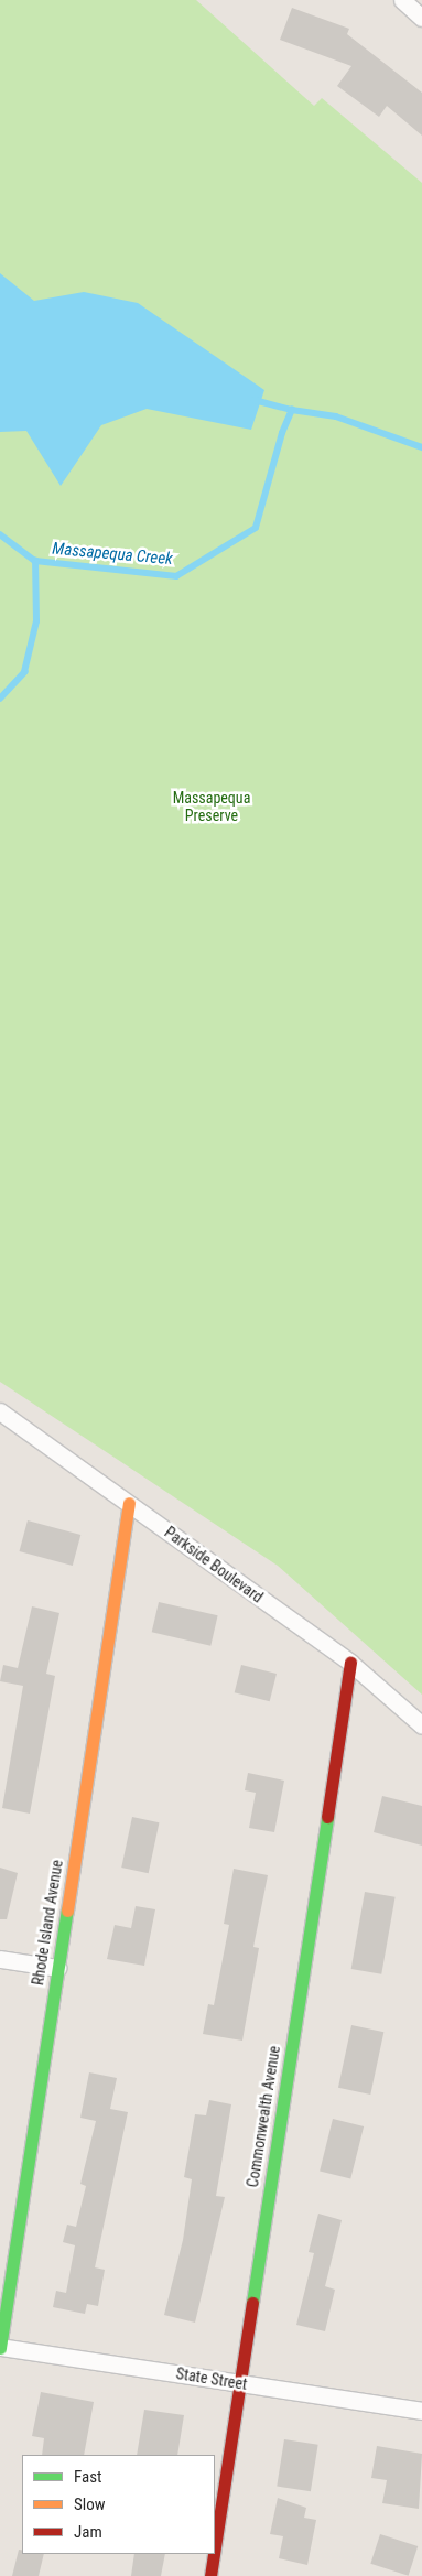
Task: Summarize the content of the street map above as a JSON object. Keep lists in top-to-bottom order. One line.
{"streets":{"street":["Parkside Boulevard","Rhode Island Avenue","Commonwealth Avenue","State Street"]},"crossings":[["Parkside Boulevard","Rhode Island Avenue"],["Parkside Boulevard","Commonwealth Avenue"],["Rhode Island Avenue","State Street"],["Commonwealth Avenue","State Street"]],"water":["Massapequa Creek"],"parks":["Massapequa Preserve"],"legend":["Fast","Slow","Jam"]}
